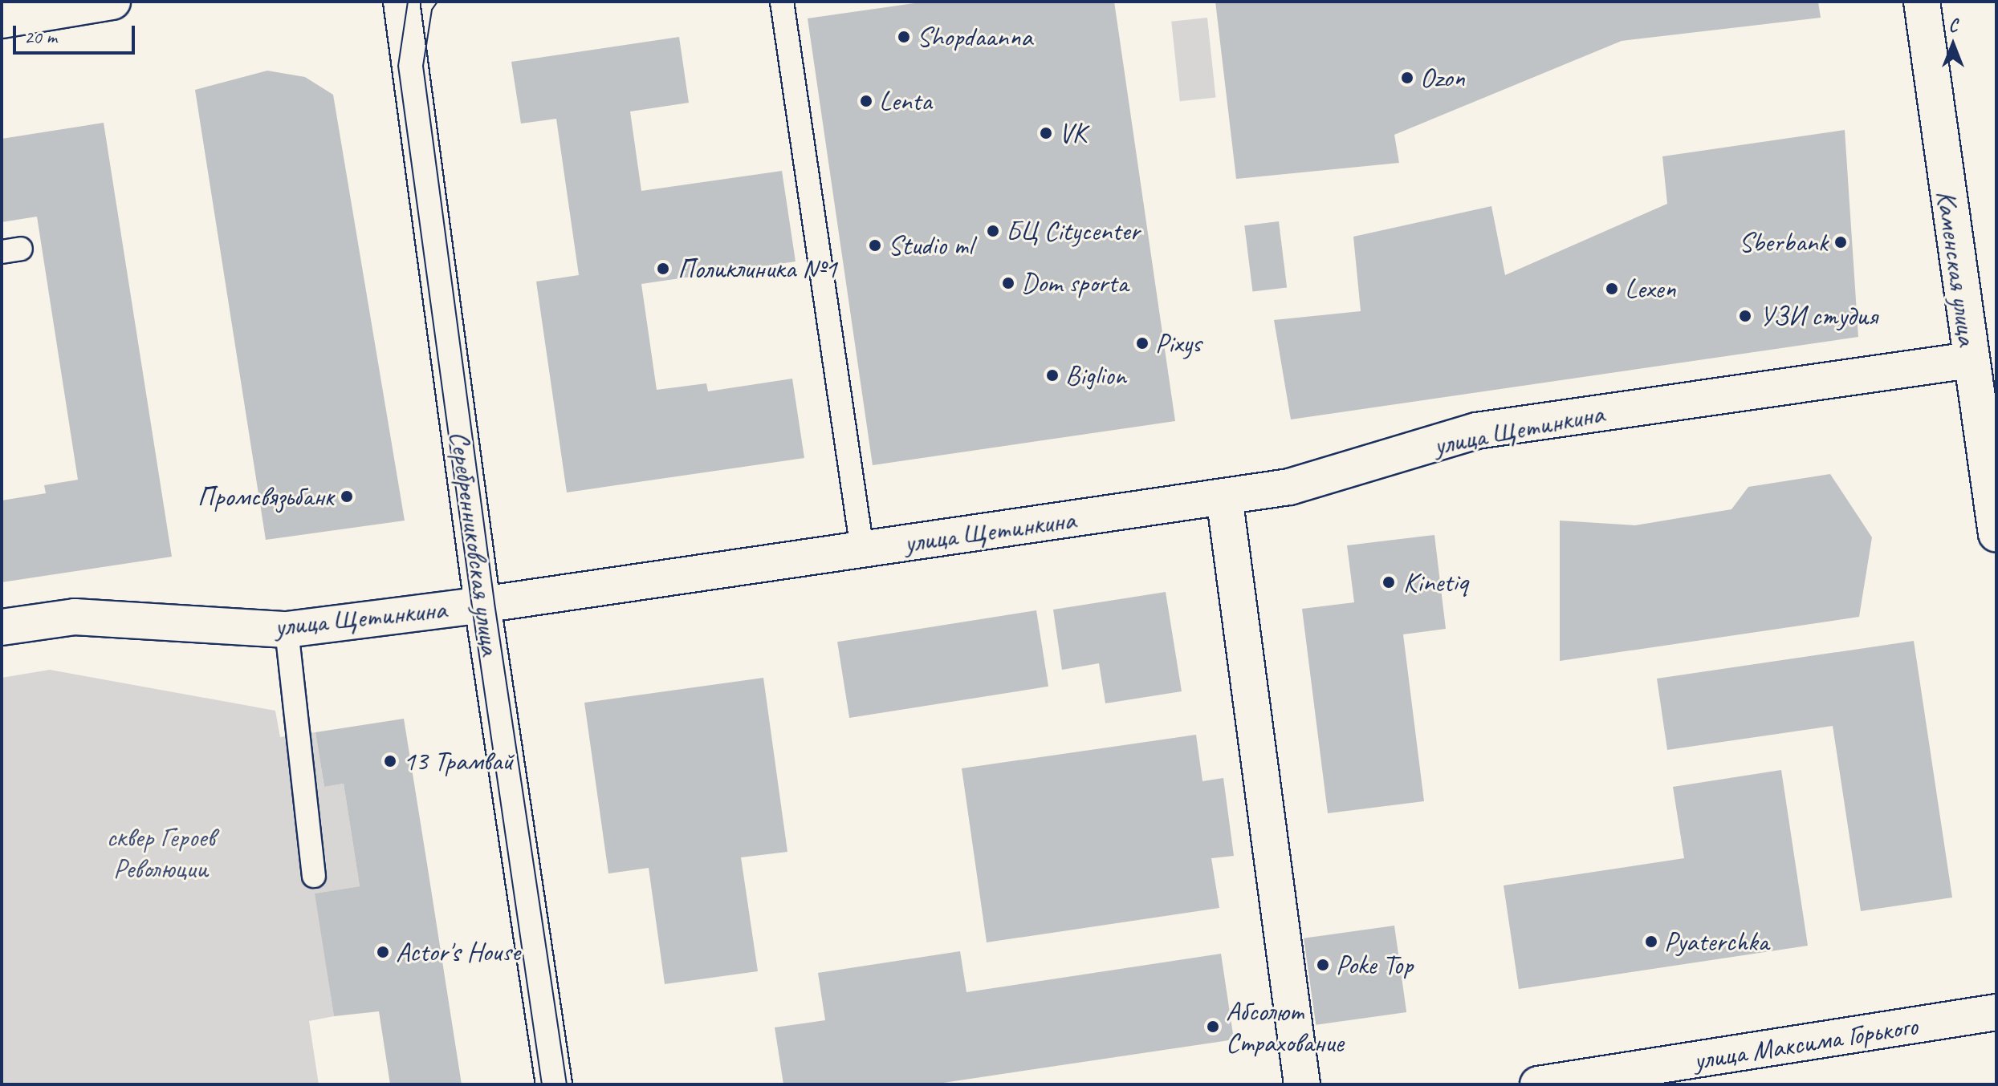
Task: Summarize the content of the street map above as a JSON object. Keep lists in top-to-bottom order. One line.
{"streets":{"street":["Каменская улица","улица Щетинкина","Серебренниковская улица","улица Максима Горького"]},"crossings":[["Каменская улица","улица Щетинкина"],["улица Щетинкина","Серебренниковская улица"]],"parks":["сквер Героев Революции"],"places":["Shopdaanna","Ozon","Lenta","VK","БЦ Citycenter","Sberbank","Studio ml","Поликлиника №1","Dom sporta","Lexen","УЗИ студия","Pixys","Biglion","Промсвязьбанк","Kinetiq","13 Трамвай","Pyaterchka","Actor's House","Poke Top","Абсолют Страхование"],"scale_bar":"20 m","north":"top"}
